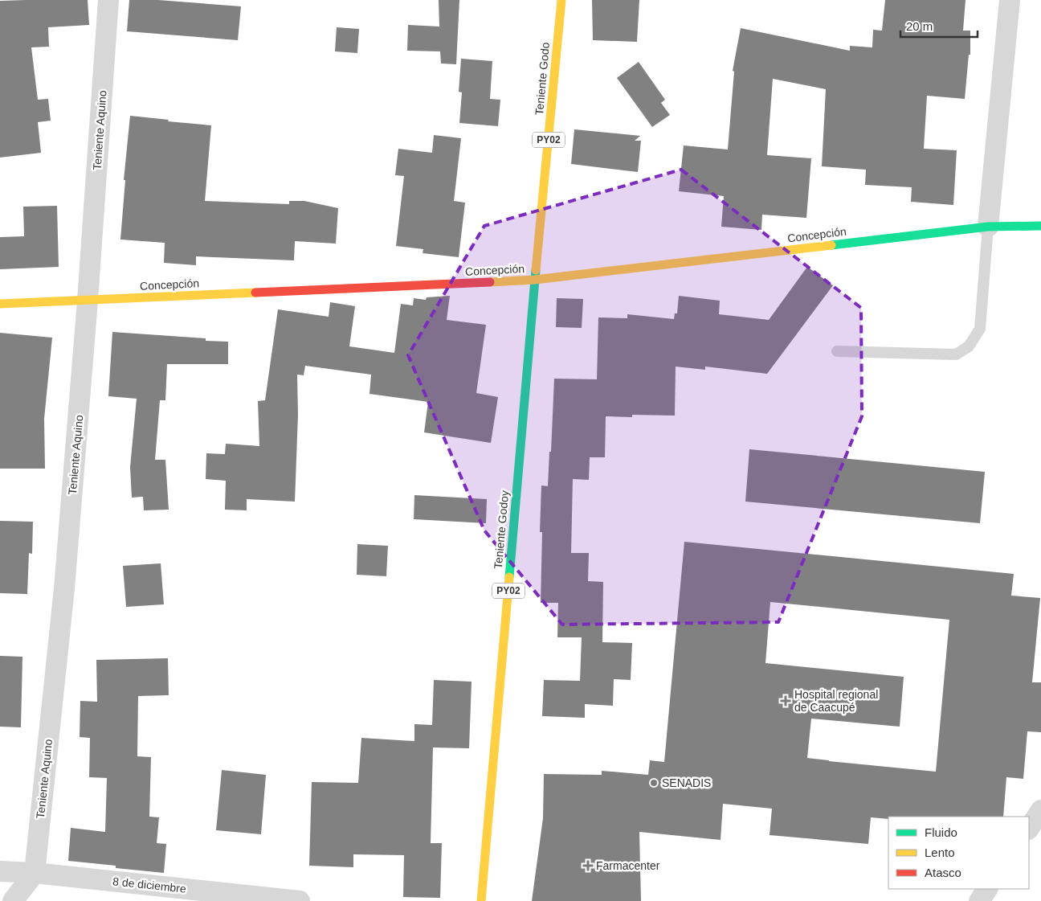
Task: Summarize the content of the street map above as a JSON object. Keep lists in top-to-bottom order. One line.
{"streets":{"street":["Teniente Godo","Teniente Aquino","PY02","Concepción","Teniente Godoy","8 de diciembre"]},"crossings":[["Teniente Godo","Concepción"],["Teniente Godo","Teniente Godoy"],["Teniente Aquino","Concepción"],["Teniente Aquino","8 de diciembre"],["Concepción","Teniente Godoy"]],"places":{"health":["Hospital regional de Caacupé","Farmacenter"],"other":["SENADIS"]},"legend":["Fluido","Lento","Atasco"],"scale_bar":"20 m"}
